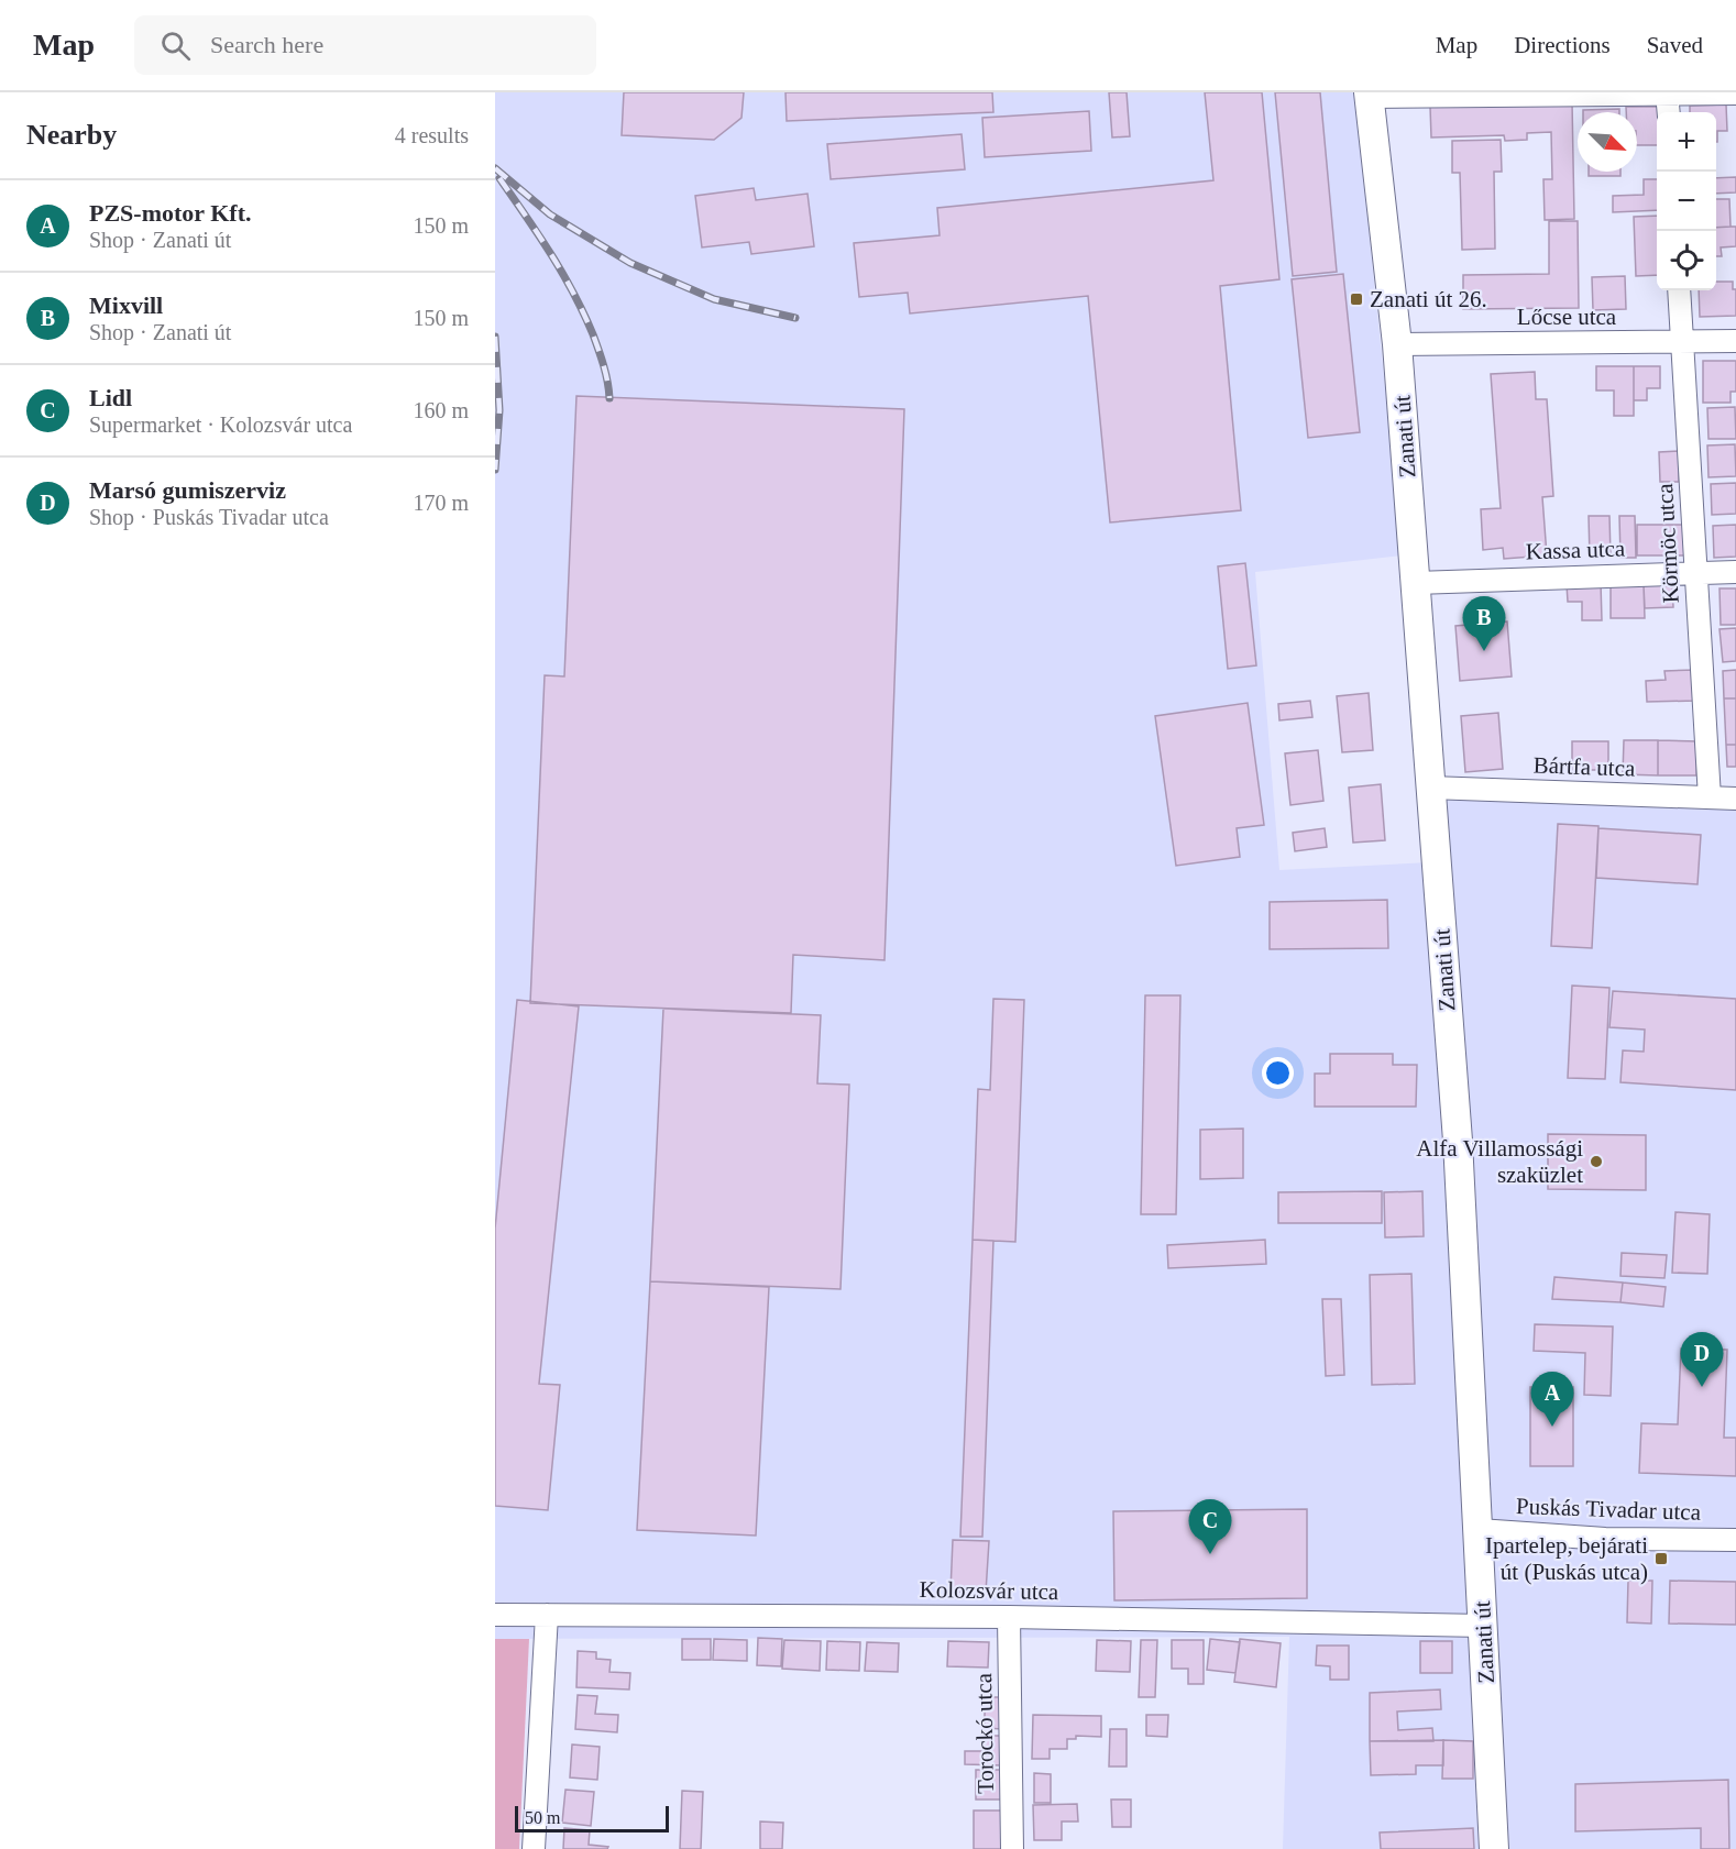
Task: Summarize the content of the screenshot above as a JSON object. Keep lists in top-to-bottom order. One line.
{"streets":{"street":["Lőcse utca","Zanati út","Körmöc utca","Kassa utca","Bártfa utca","Puskás Tivadar utca","Kolozsvár utca","Torockó utca"]},"crossings":[["Lőcse utca","Zanati út"],["Lőcse utca","Körmöc utca"],["Zanati út","Kassa utca"],["Zanati út","Bártfa utca"],["Zanati út","Puskás Tivadar utca"],["Zanati út","Kolozsvár utca"],["Körmöc utca","Kassa utca"],["Körmöc utca","Bártfa utca"],["Kolozsvár utca","Torockó utca"]],"places":{"transit":["Zanati út 26.","Ipartelep, bejárati út (Puskás utca)"],"other":["Alfa Villamossági szaküzlet"]},"scale_bar":"50 m","north":"bottom right","page":{"header":"Map","search":"Search here","nav":["Map","Directions","Saved"],"heading":["Nearby","4 results"],"map_buttons":["+","−"],"list":[{"mark":"A","name":"PZS-motor Kft.","note":"Shop · Zanati út","value":"150 m"},{"mark":"B","name":"Mixvill","note":"Shop · Zanati út","value":"150 m"},{"mark":"C","name":"Lidl","note":"Supermarket · Kolozsvár utca","value":"160 m"},{"mark":"D","name":"Marsó gumiszerviz","note":"Shop · Puskás Tivadar utca","value":"170 m"}],"pins":["B","D","A","C"],"scale":"50 m"}}
